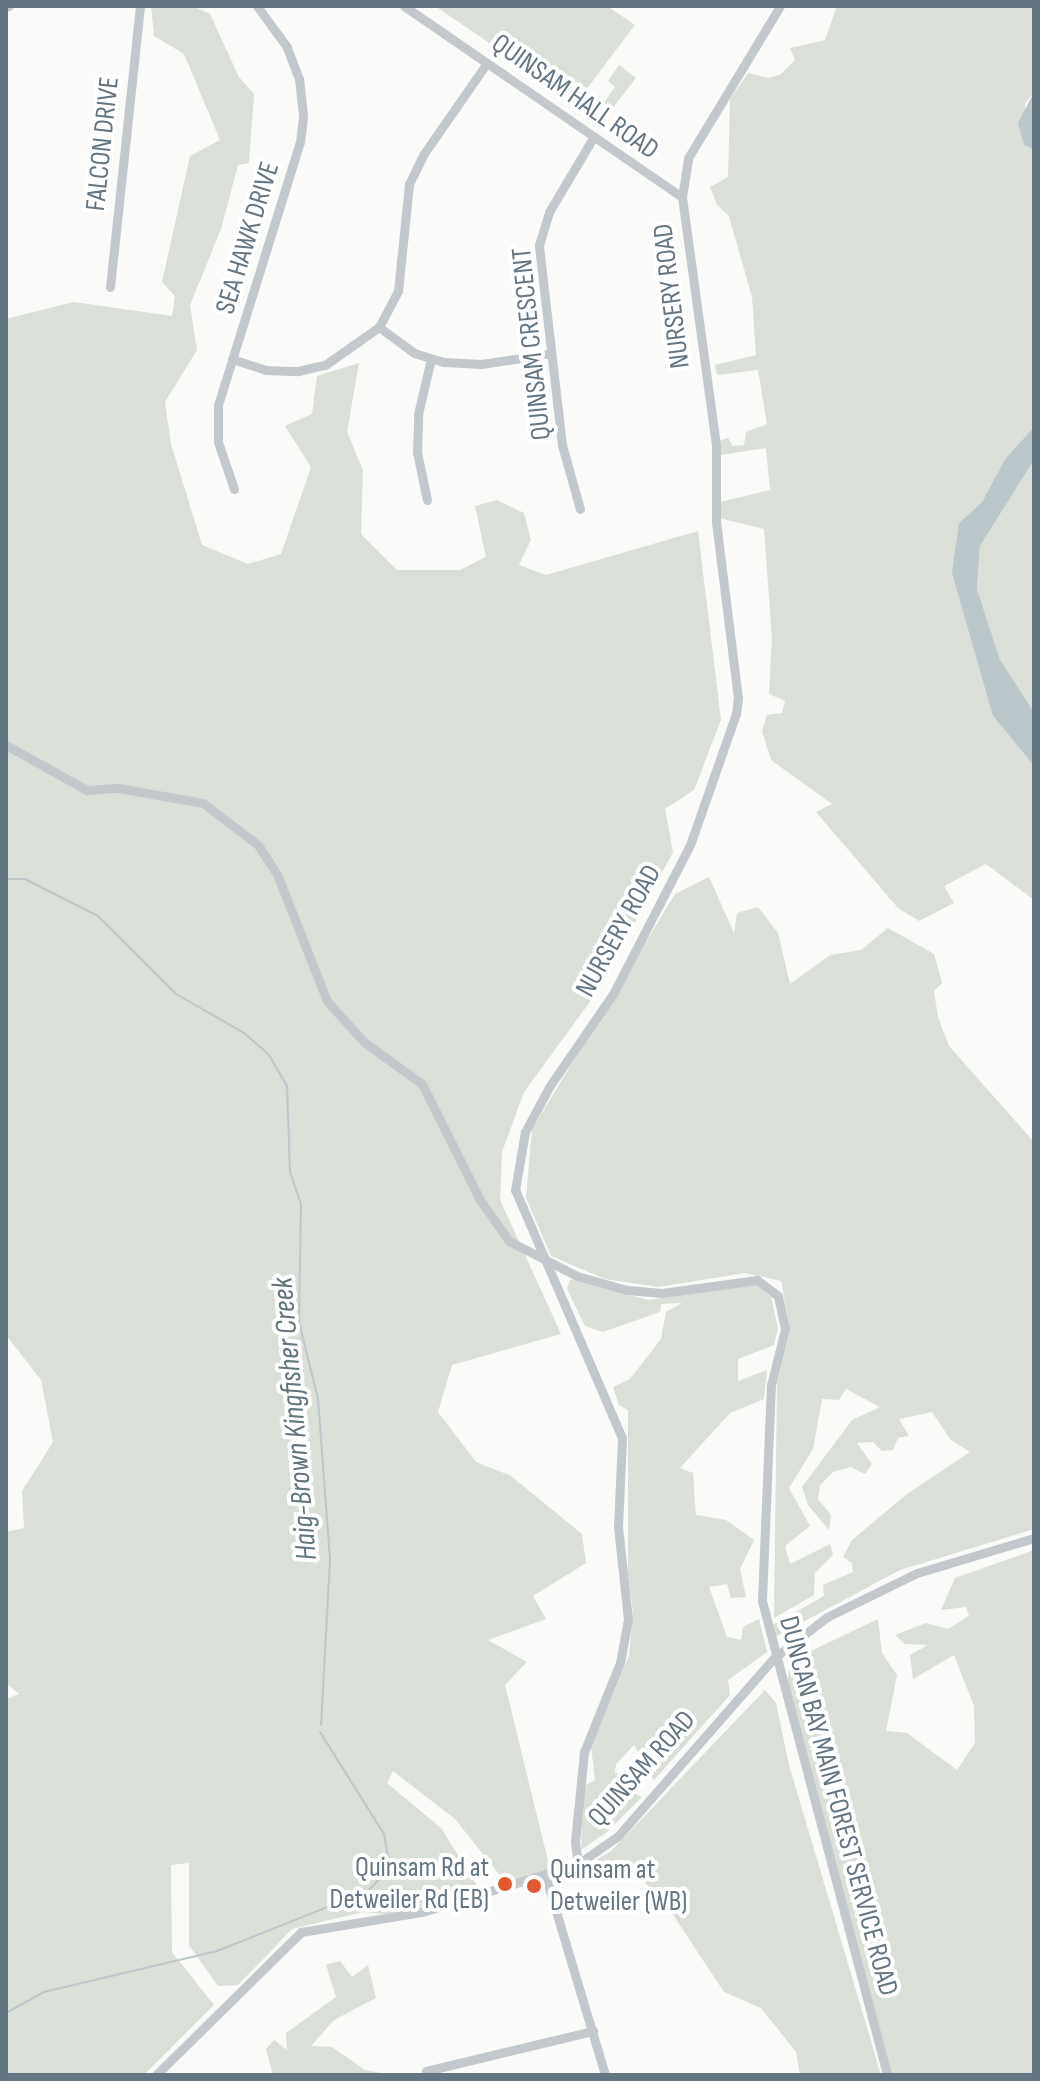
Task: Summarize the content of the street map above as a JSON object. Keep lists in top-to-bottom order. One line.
{"streets":{"street":["QUINSAM HALL ROAD","FALCON DRIVE","SEA HAWK DRIVE","NURSERY ROAD","QUINSAM CRESCENT","QUINSAM ROAD","DUNCAN BAY MAIN FOREST SERVICE ROAD"]},"crossings":[["QUINSAM HALL ROAD","NURSERY ROAD"],["QUINSAM HALL ROAD","QUINSAM CRESCENT"],["NURSERY ROAD","QUINSAM ROAD"],["NURSERY ROAD","DUNCAN BAY MAIN FOREST SERVICE ROAD"],["QUINSAM ROAD","DUNCAN BAY MAIN FOREST SERVICE ROAD"]],"water":["Haig-Brown Kingfisher Creek"],"places":["Quinsam Rd at Detweiler Rd (EB)","Quinsam at Detweiler (WB)"]}
